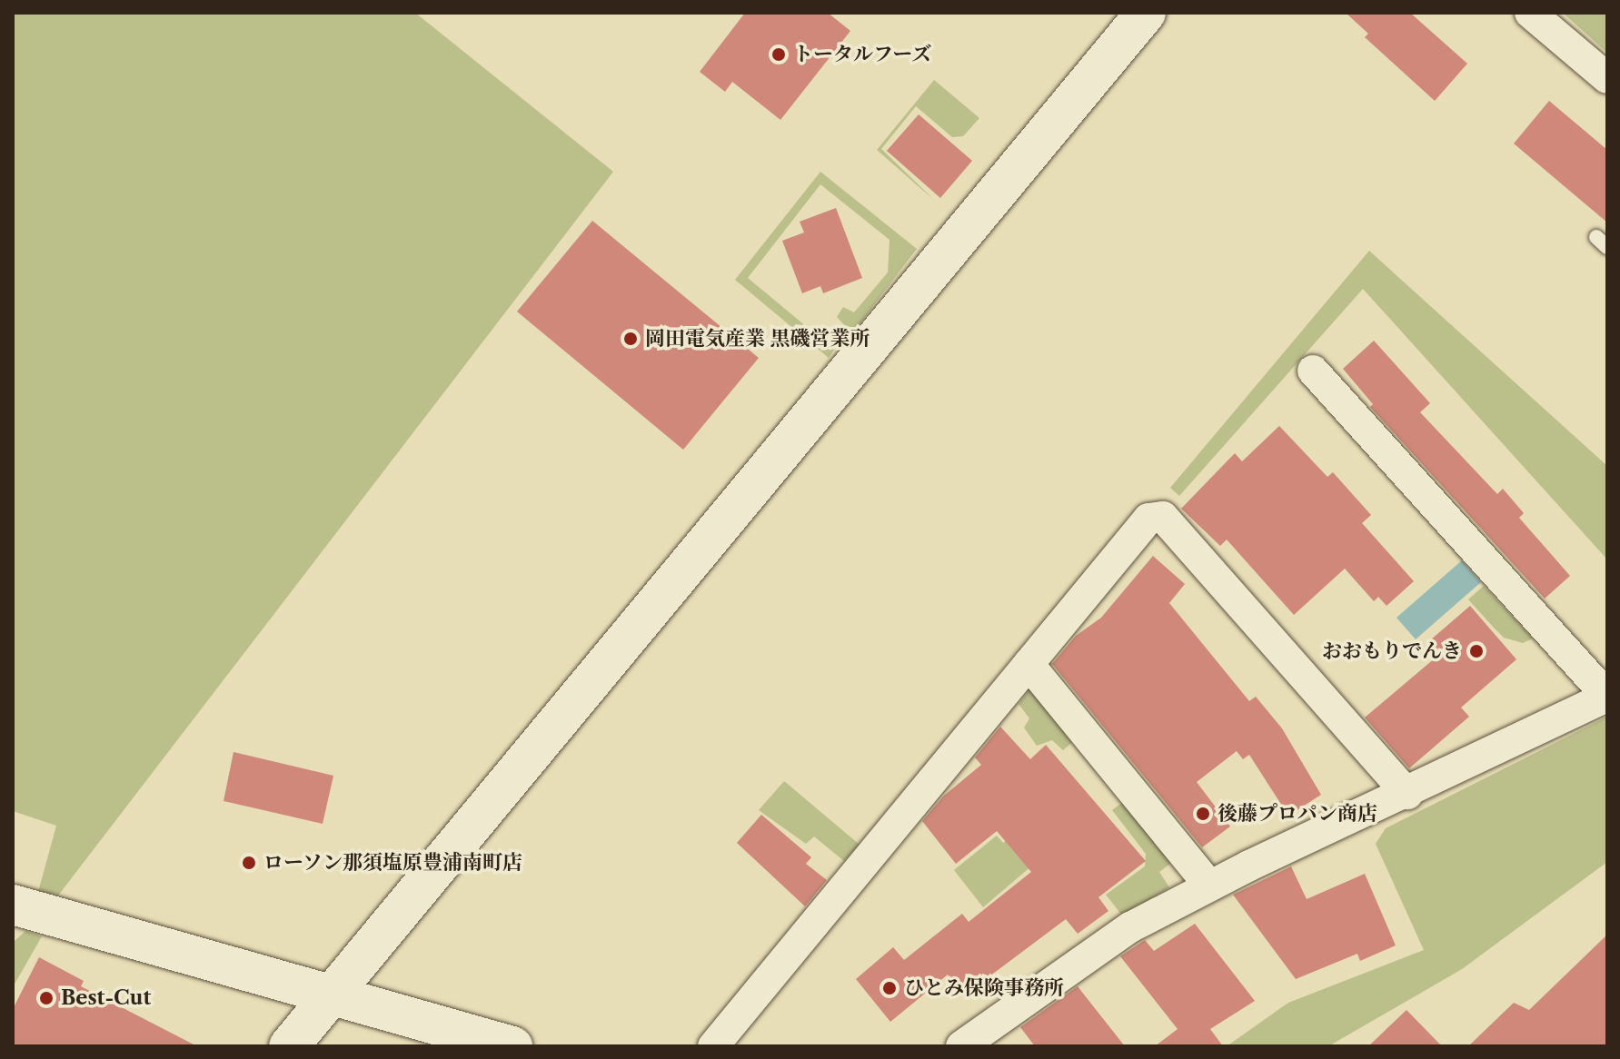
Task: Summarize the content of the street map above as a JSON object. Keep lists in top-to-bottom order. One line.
{"places":["トータルフーズ","岡田電気産業 黒磯営業所","おおもりでんき","後藤プロパン商店","ローソン那須塩原豊浦南町店","ひとみ保険事務所","Best-Cut"]}
